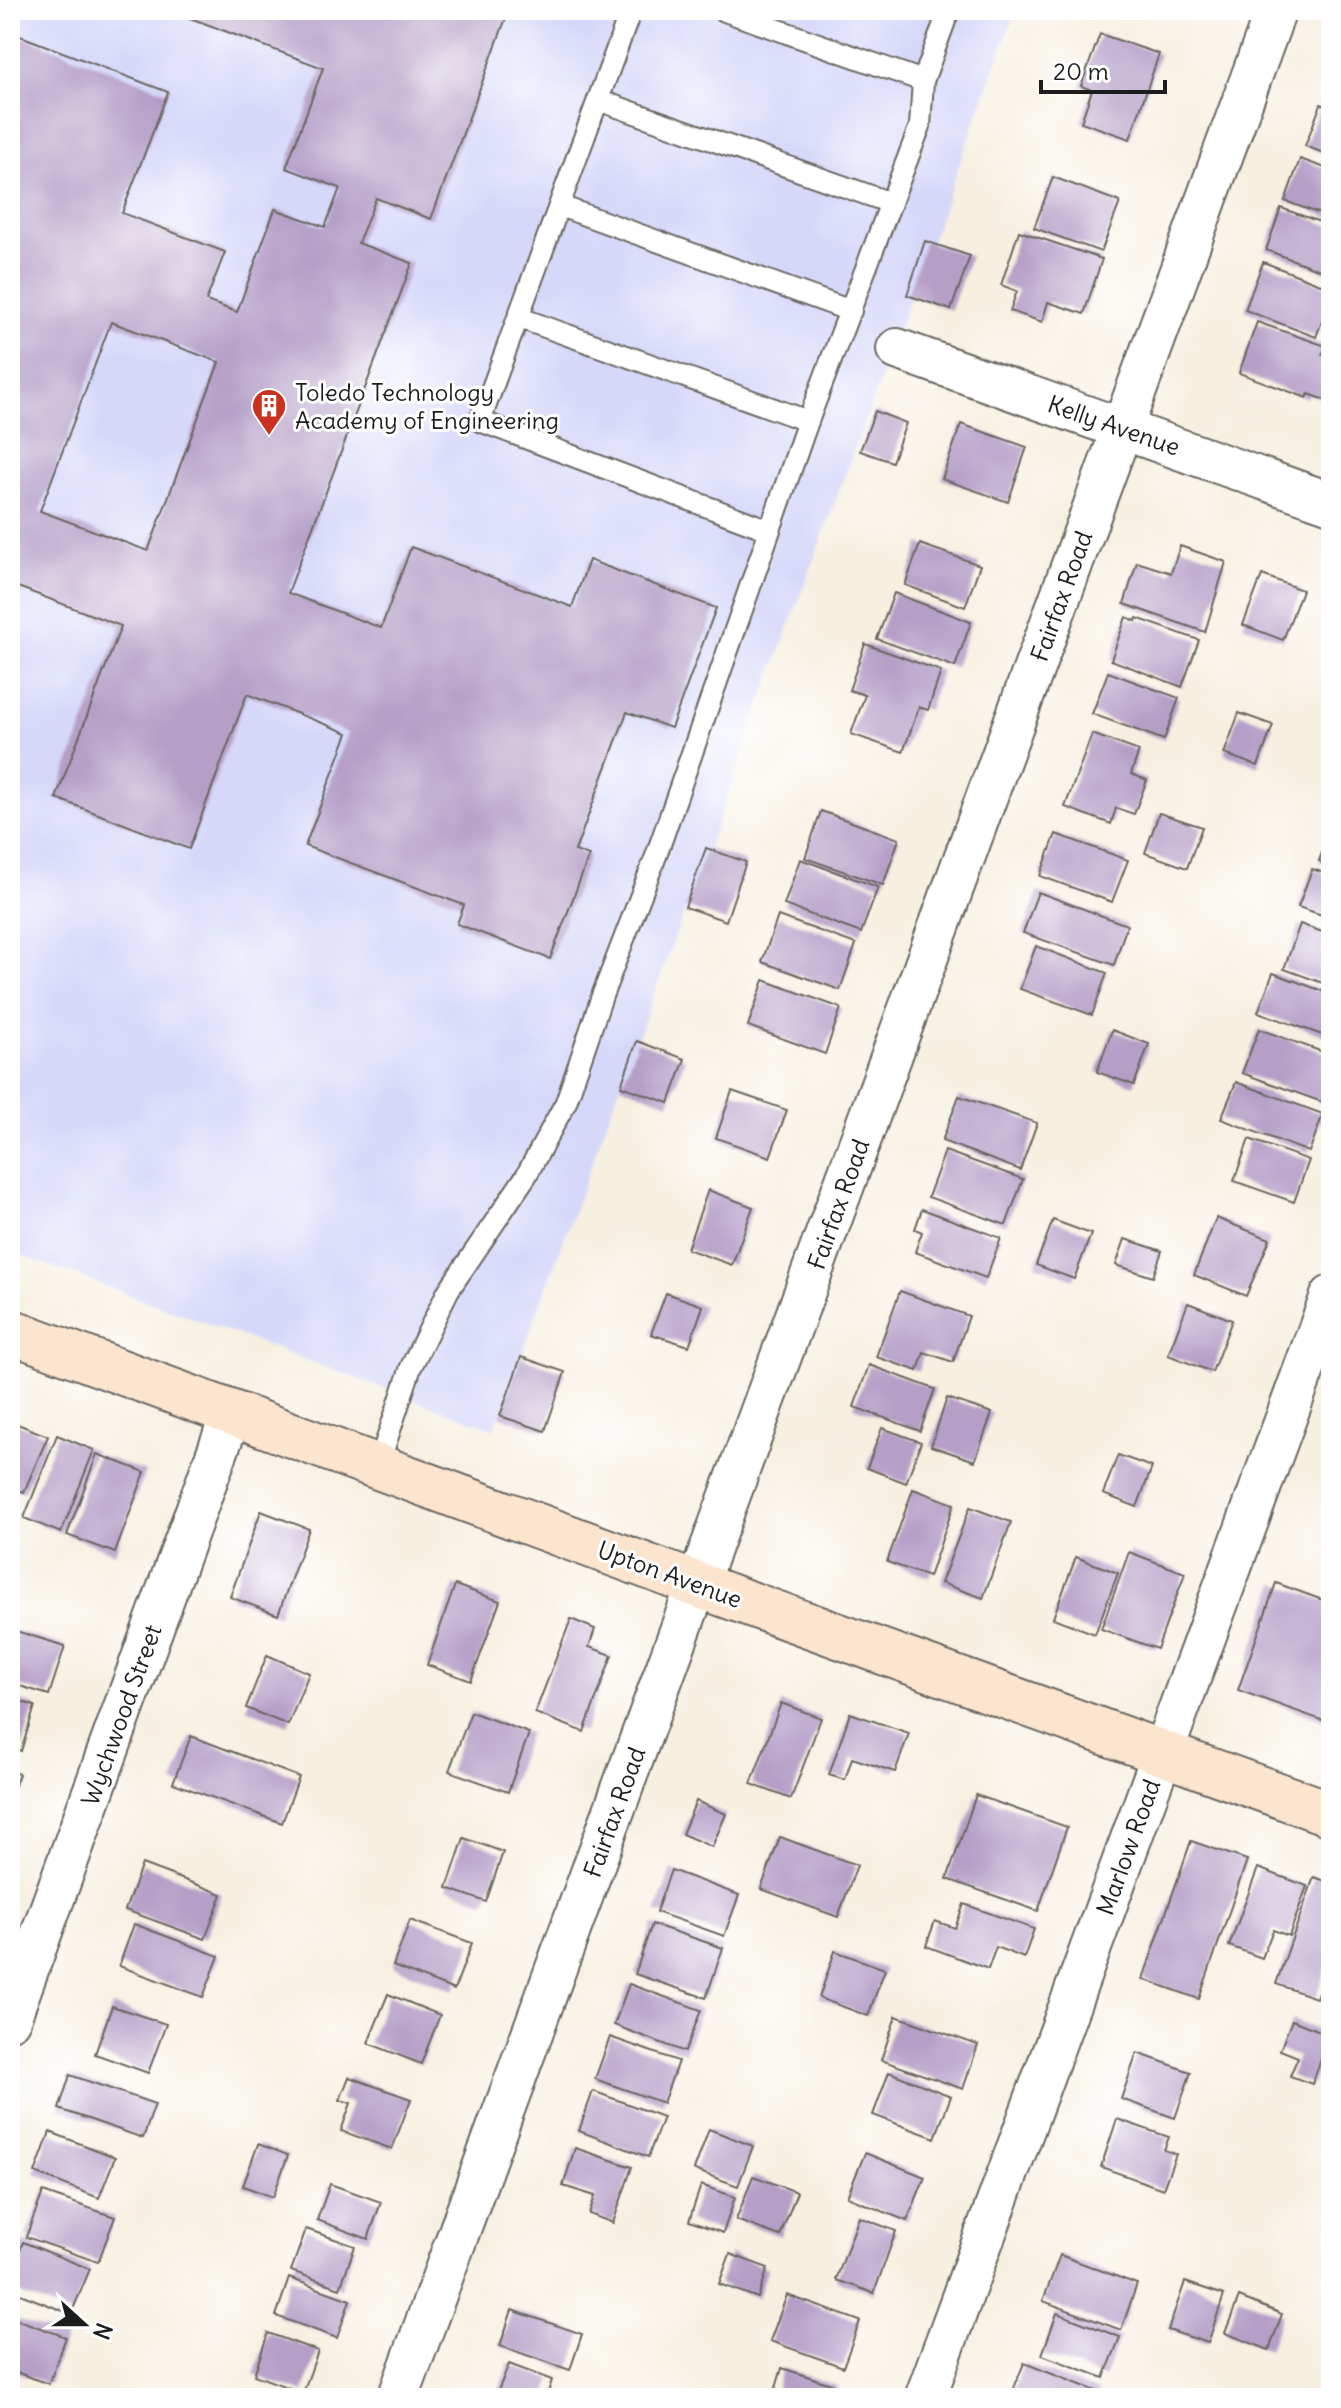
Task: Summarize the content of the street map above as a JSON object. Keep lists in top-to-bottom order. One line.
{"streets":{"street":["Kelly Avenue","Fairfax Road","Upton Avenue","Wychwood Street","Marlow Road"]},"crossings":[["Kelly Avenue","Fairfax Road"],["Fairfax Road","Upton Avenue"],["Upton Avenue","Wychwood Street"],["Upton Avenue","Marlow Road"]],"places":{"building":["Toledo Technology Academy of Engineering"]},"scale_bar":"20 m","north":"right"}
